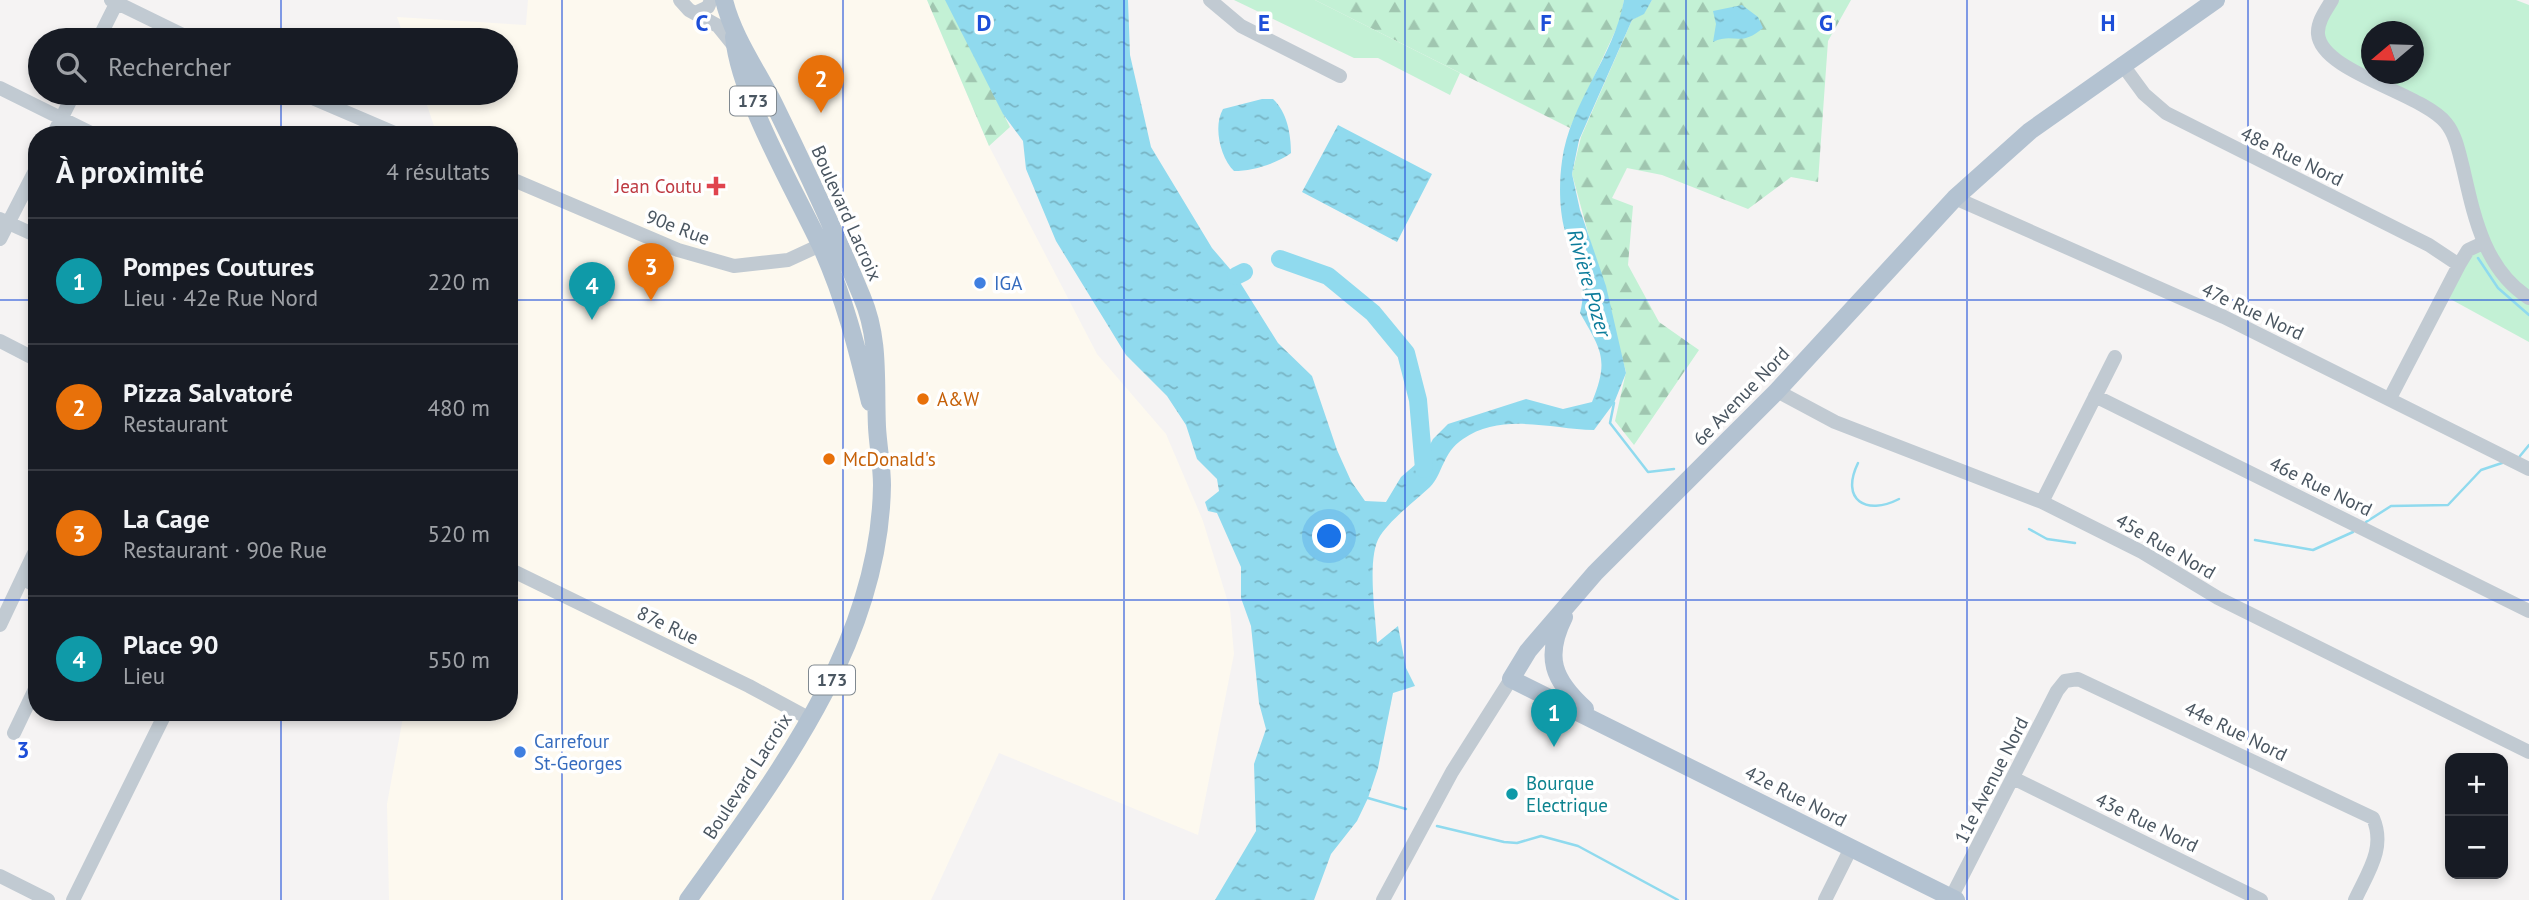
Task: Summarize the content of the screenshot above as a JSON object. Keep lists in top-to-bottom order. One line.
{"streets":{"main road":["173","Boulevard Lacroix","6e Avenue Nord","42e Rue Nord"],"street":["48e Rue Nord","90e Rue","47e Rue Nord","46e Rue Nord","45e Rue Nord","87e Rue","44e Rue Nord","11e Avenue Nord","43e Rue Nord"]},"crossings":[["48e Rue Nord","6e Avenue Nord"],["Boulevard Lacroix","90e Rue"],["Boulevard Lacroix","87e Rue"],["47e Rue Nord","6e Avenue Nord"],["6e Avenue Nord","45e Rue Nord"],["6e Avenue Nord","42e Rue Nord"],["44e Rue Nord","11e Avenue Nord"],["11e Avenue Nord","42e Rue Nord"],["11e Avenue Nord","43e Rue Nord"]],"water":["Rivière Pozer"],"places":{"health":["Jean Coutu"],"other":["IGA","A&W","McDonald's","Carrefour St-Georges","Bourque Electrique"]},"north":"left","page":{"search":"Rechercher","pins":["2","3","4","1"],"heading":["À proximité","4 résultats"],"list":[{"mark":"1","name":"Pompes Coutures","note":"Lieu · 42e Rue Nord","value":"220 m"},{"mark":"2","name":"Pizza Salvatoré","note":"Restaurant","value":"480 m"},{"mark":"3","name":"La Cage","note":"Restaurant · 90e Rue","value":"520 m"},{"mark":"4","name":"Place 90","note":"Lieu","value":"550 m"}],"map_buttons":["+","−"]},"grid":{"columns":["C","D","E","F","G","H"],"rows":["3"]}}
